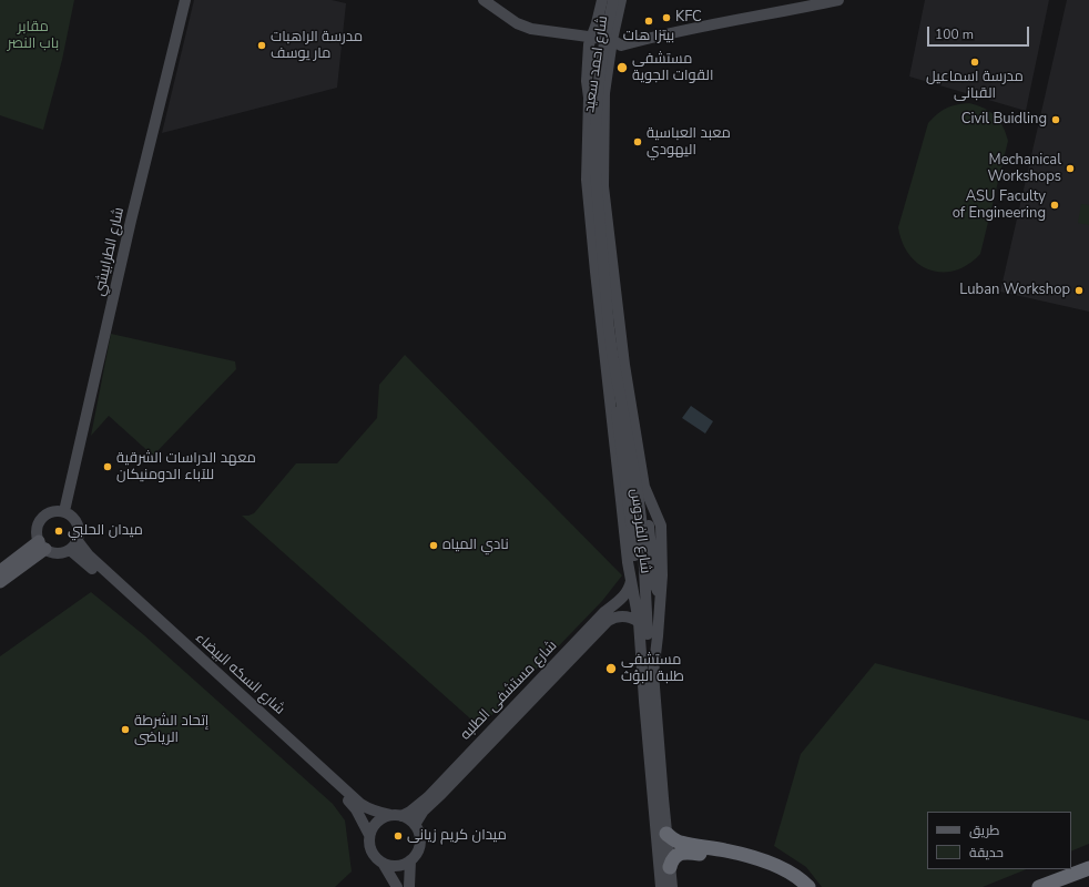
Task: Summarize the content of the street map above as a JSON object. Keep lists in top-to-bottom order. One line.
{"streets":{"main road":["شارع احمد سعيد","شارع الطرابيشي","شارع الفردوس","شارع السكه البيضاء","شارع مستشفى الطلبه"]},"crossings":[["شارع احمد سعيد","شارع الفردوس"],["شارع الطرابيشي","شارع السكه البيضاء"],["شارع الفردوس","شارع مستشفى الطلبه"],["شارع السكه البيضاء","شارع مستشفى الطلبه"]],"parks":["مقابر باب النصر"],"places":["KFC","بيتزا هات","مدرسة الراهبات مار يوسف","مدرسة اسماعيل القبانى","مستشفى القوات الجوية","Civil Buidling","معبد العباسية اليهودي","Mechanical Workshops","ASU Faculty of Engineering","Luban Workshop","معهد الدراسات الشرقية للآباء الدومنيكان","ميدان الحلبي","نادي المياه","مستشفى طلبة البؤث","إتحاد الشرطة الرياضى","ميدان كريم زيانى"],"legend":["طريق","حديقة"],"scale_bar":"100 m"}
